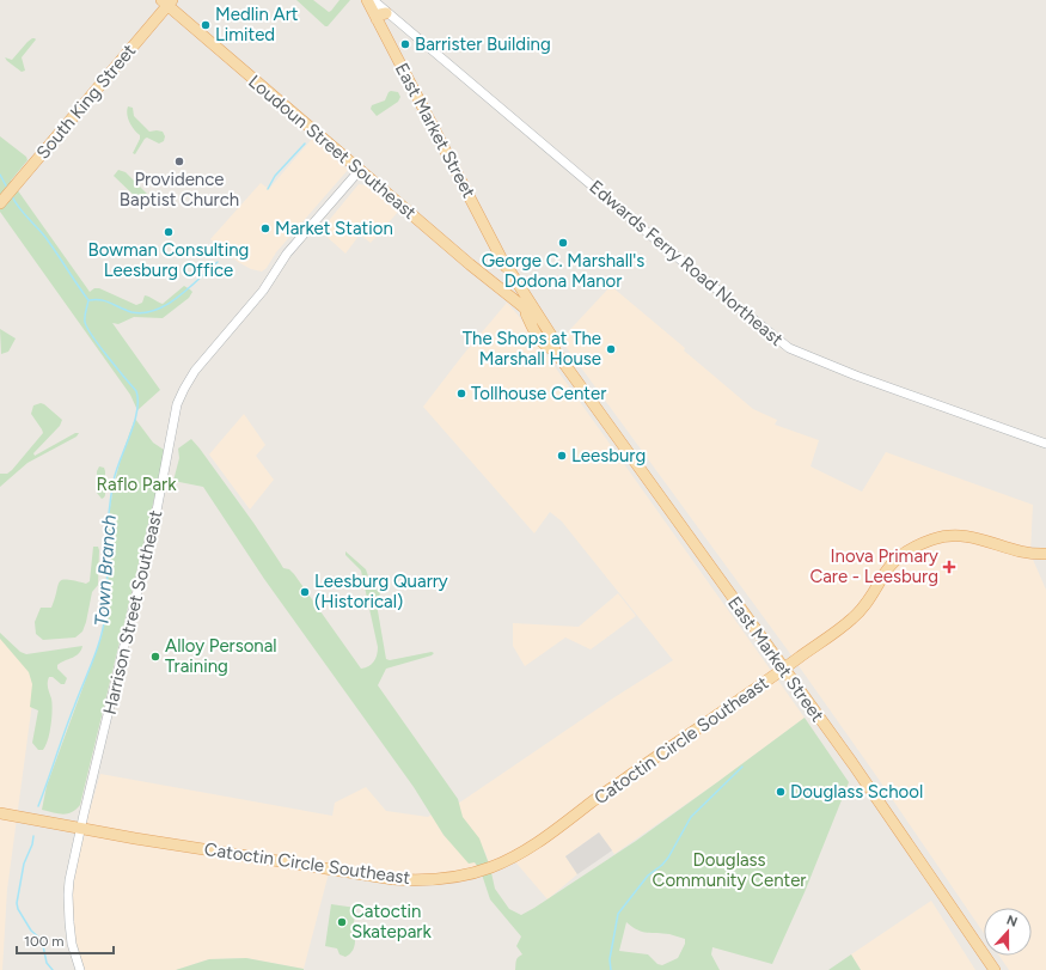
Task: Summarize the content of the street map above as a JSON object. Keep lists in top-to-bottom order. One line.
{"streets":{"main road":["South King Street","East Market Street","Loudoun Street Southeast","Catoctin Circle Southeast"],"street":["Edwards Ferry Road Northeast","Harrison Street Southeast"]},"crossings":[["South King Street","Loudoun Street Southeast"],["East Market Street","Loudoun Street Southeast"],["East Market Street","Catoctin Circle Southeast"],["Loudoun Street Southeast","Harrison Street Southeast"],["Harrison Street Southeast","Catoctin Circle Southeast"]],"water":["Town Branch"],"parks":["Raflo Park","Douglass Community Center"],"places":{"other":["Medlin Art Limited","Barrister Building","Providence Baptist Church","Market Station","Bowman Consulting Leesburg Office","George C. Marshall's Dodona Manor","The Shops at The Marshall House","Tollhouse Center","Leesburg","Leesburg Quarry (Historical)","Alloy Personal Training","Douglass School","Catoctin Skatepark"],"health":["Inova Primary Care - Leesburg"]},"scale_bar":"100 m","north":"top"}
